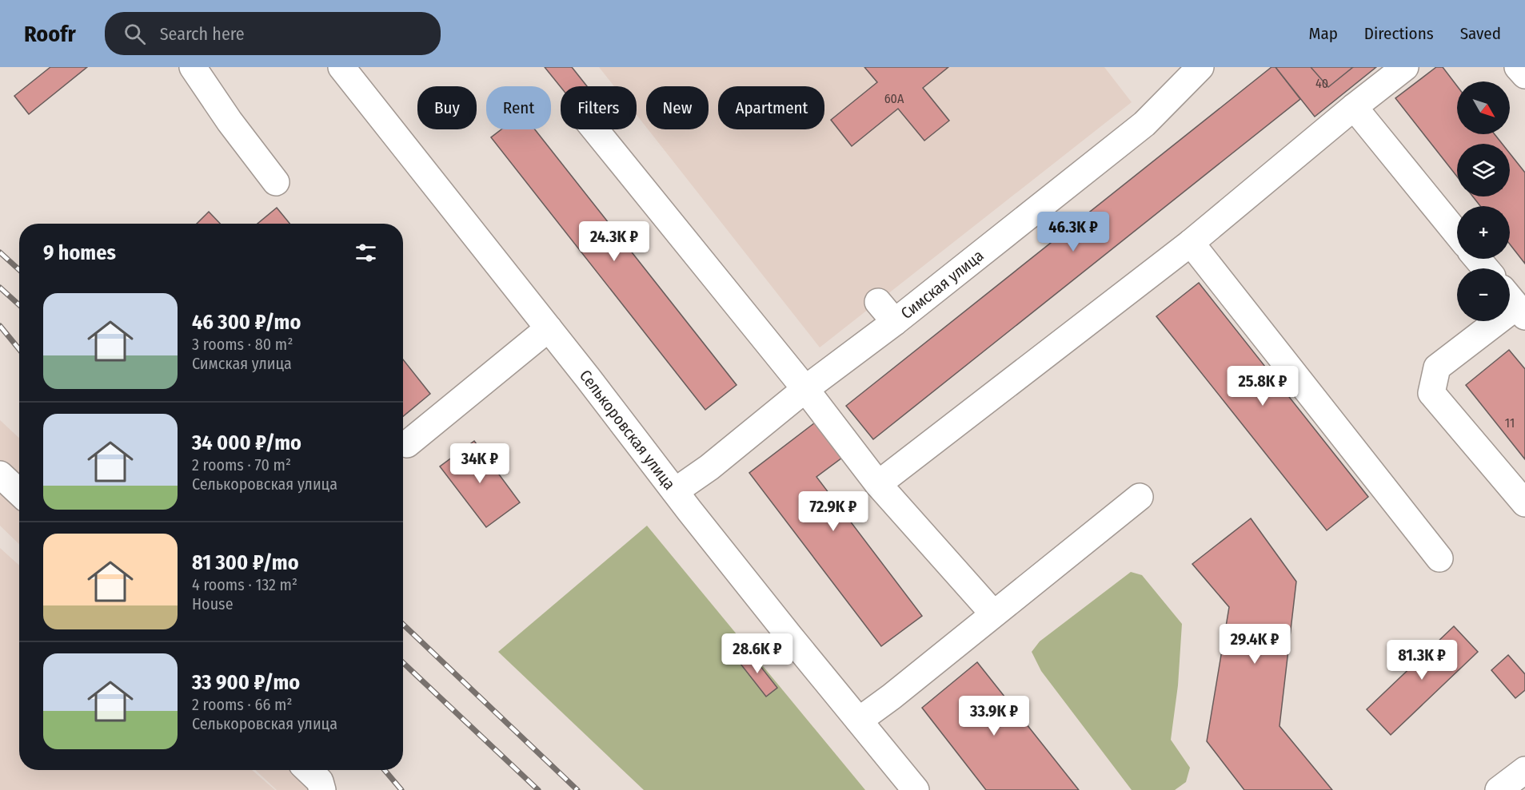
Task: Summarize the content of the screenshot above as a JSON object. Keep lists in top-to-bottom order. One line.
{"streets":{"main road":["Симская улица","Селькоровская улица"]},"crossings":[["Симская улица","Селькоровская улица"]],"house_numbers":["40","60А","11"],"north":"bottom right","page":{"header":"Roofr","search":"Search here","nav":["Map","Directions","Saved"],"map_buttons":["+","−"],"chip":["Buy","Rent","Filters","New","Apartment"],"price":["46.3K ₽","24.3K ₽","25.8K ₽","34K ₽","72.9K ₽","29.4K ₽","28.6K ₽","81.3K ₽","33.9K ₽"],"heading":"9 homes","list":[{"name":"46 300 ₽/mo","note":"3 rooms · 80 m² · Симская улица"},{"name":"34 000 ₽/mo","note":"2 rooms · 70 m² · Селькоровская улица"},{"name":"81 300 ₽/mo","note":"4 rooms · 132 m² · House"},{"name":"33 900 ₽/mo","note":"2 rooms · 66 m² · Селькоровская улица"}]}}
